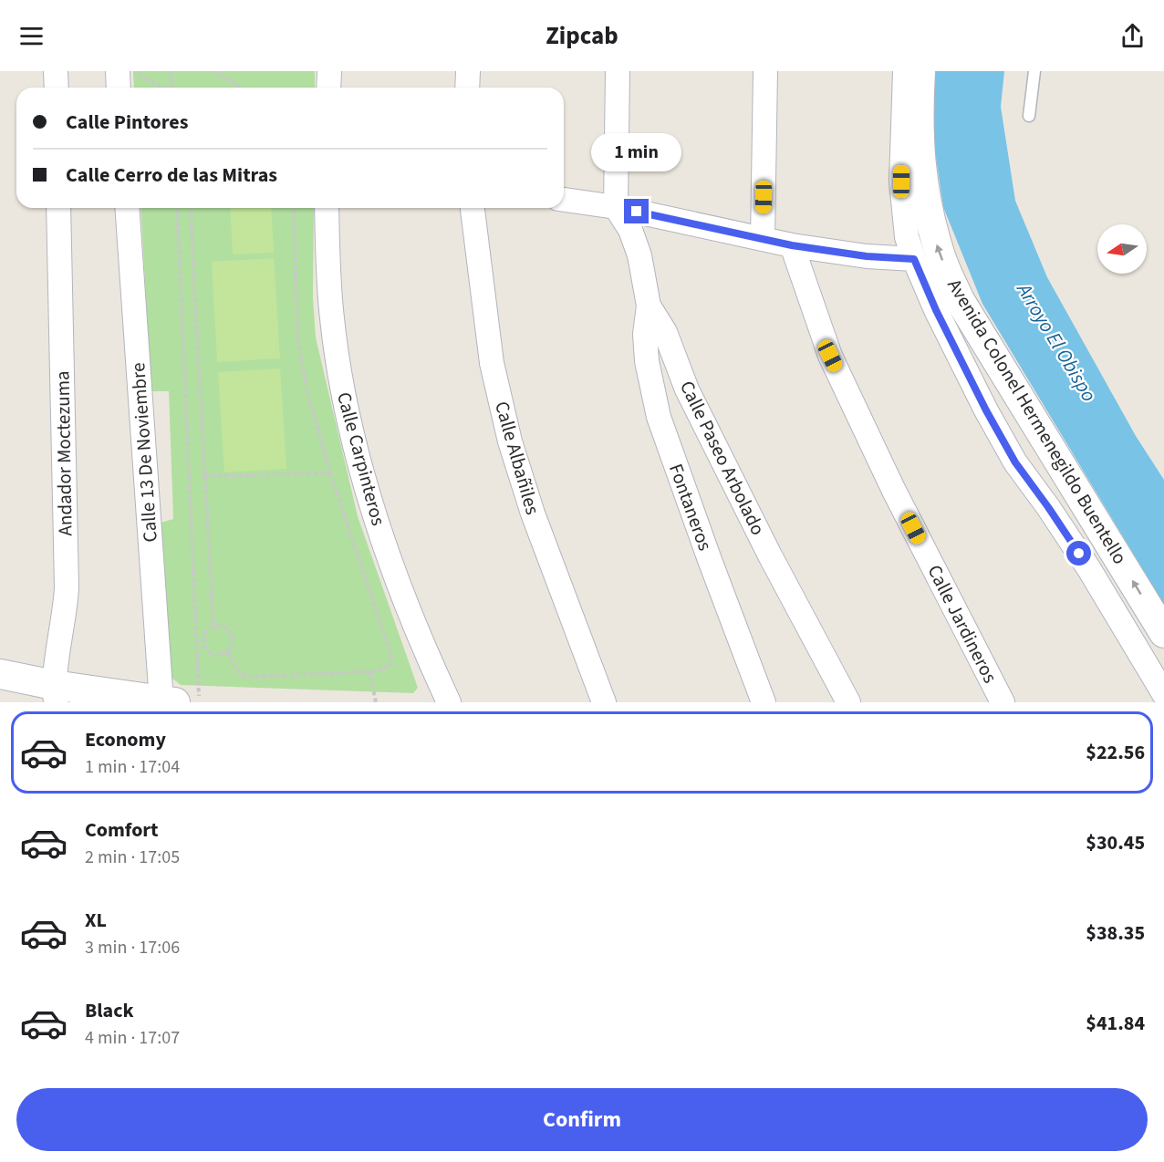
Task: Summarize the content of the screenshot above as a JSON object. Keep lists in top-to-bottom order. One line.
{"streets":{"street":["Avenida Colonel Hermenegildo Buentello","Calle 13 De Noviembre","Andador Moctezuma","Calle Albañiles","Calle Paseo Arbolado","Calle Carpinteros","Fontaneros","Calle Jardineros"]},"crossings":[["Calle Paseo Arbolado","Fontaneros"]],"water":["Arroyo El Obispo"],"north":"left","page":{"header":"Zipcab","banner":["Calle Pintores","Calle Cerro de las Mitras"],"bubble":"1 min","list":[{"name":"Economy","note":"1 min · 17:04","value":"$22.56"},{"name":"Comfort","note":"2 min · 17:05","value":"$30.45"},{"name":"XL","note":"3 min · 17:06","value":"$38.35"},{"name":"Black","note":"4 min · 17:07","value":"$41.84"}],"buttons":"Confirm"}}
